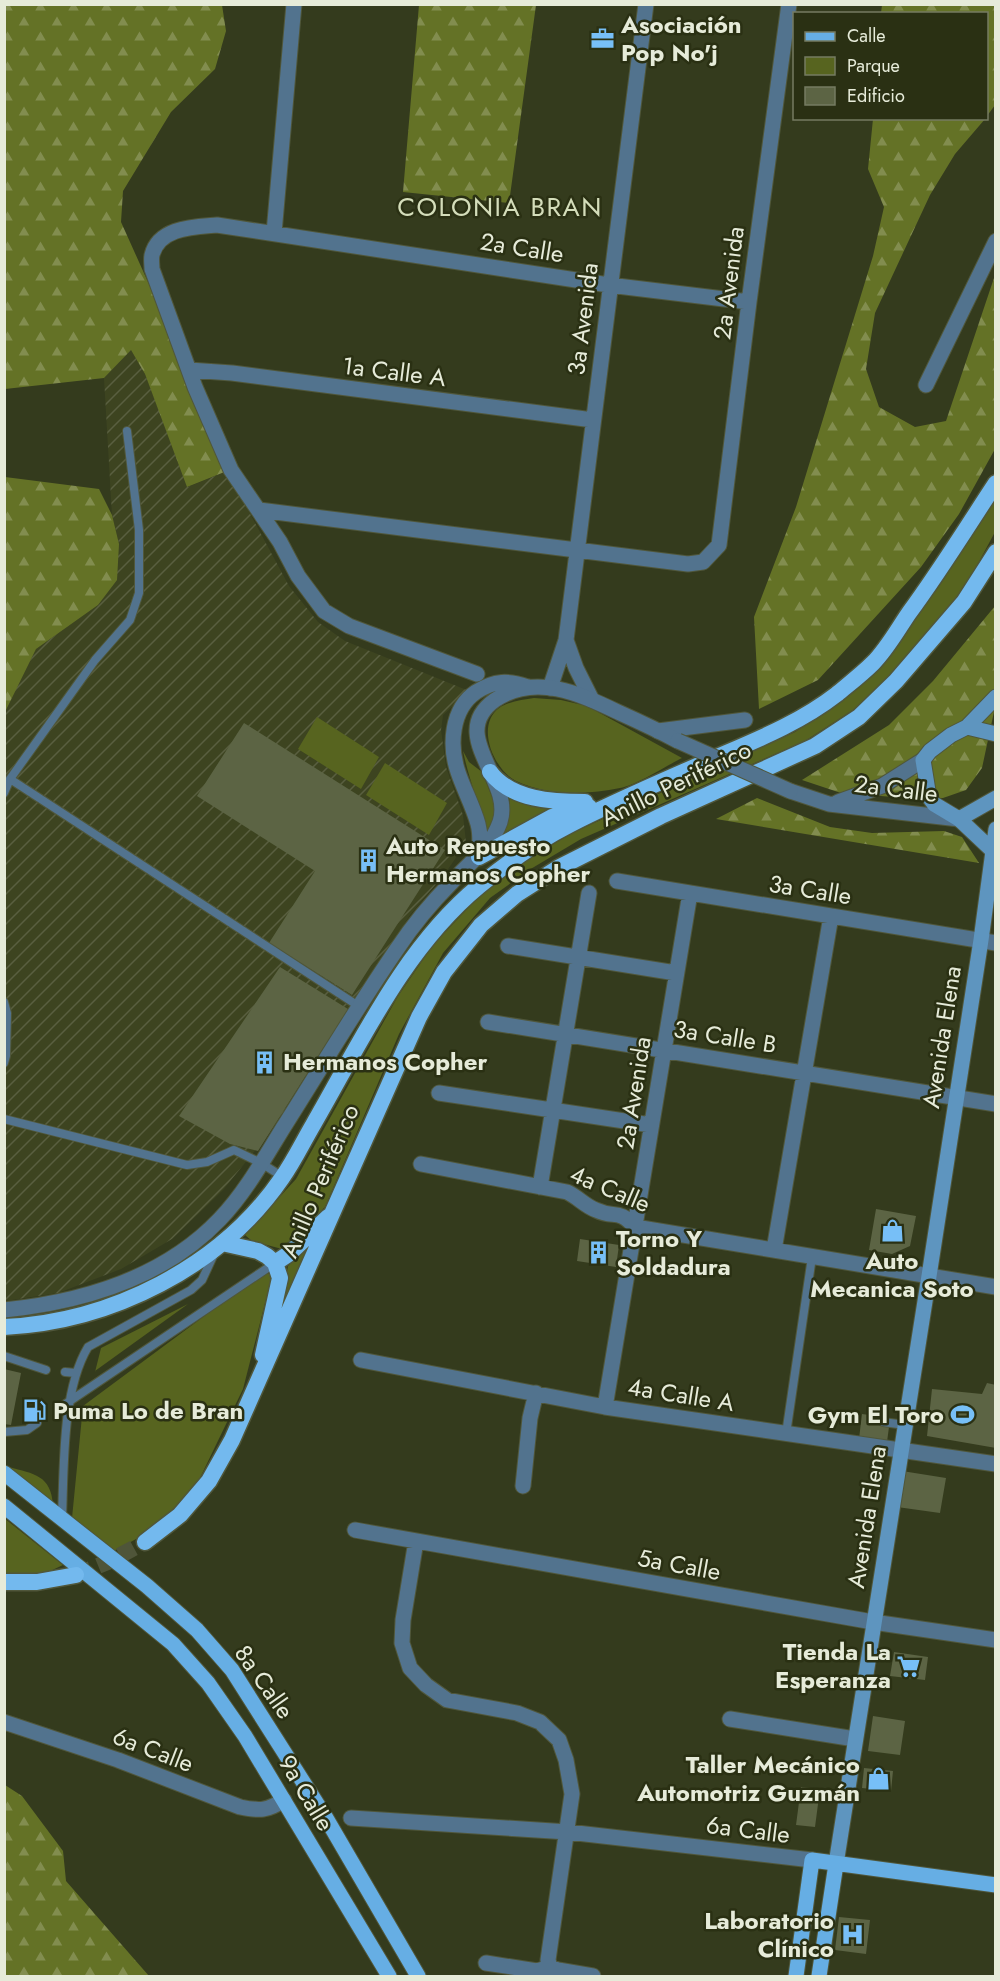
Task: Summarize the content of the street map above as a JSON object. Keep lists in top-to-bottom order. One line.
{"streets":{"highway":["Anillo Periférico"],"main road":["Avenida Elena","8a Calle","6a Calle","9a Calle"],"street":["2a Calle","2a Avenida","3a Avenida","1a Calle A","3a Calle","3a Calle B","4a Calle","4a Calle A","5a Calle"]},"crossings":[["2a Calle","2a Avenida"],["2a Calle","3a Avenida"],["2a Calle","1a Calle A"],["2a Calle","Anillo Periférico"],["2a Avenida","3a Avenida"],["2a Avenida","3a Calle"],["2a Avenida","3a Calle B"],["2a Avenida","4a Calle"],["2a Avenida","4a Calle A"],["3a Avenida","1a Calle A"],["3a Calle","Avenida Elena"],["3a Calle B","Avenida Elena"],["Avenida Elena","4a Calle"],["Avenida Elena","4a Calle A"],["Avenida Elena","5a Calle"],["Avenida Elena","6a Calle"],["6a Calle","9a Calle"]],"districts":["COLONIA BRAN"],"places":{"office":["Asociación Pop No'j"],"building":["Auto Repuesto Hermanos Copher","Hermanos Copher","Torno Y Soldadura"],"shop":["Auto Mecanica Soto","Taller Mecánico Automotriz Guzmán"],"fuel station":["Puma Lo de Bran"],"sports":["Gym El Toro"],"supermarket":["Tienda La Esperanza"],"hospital":["Laboratorio Clínico"]},"legend":["Calle","Parque","Edificio"]}
